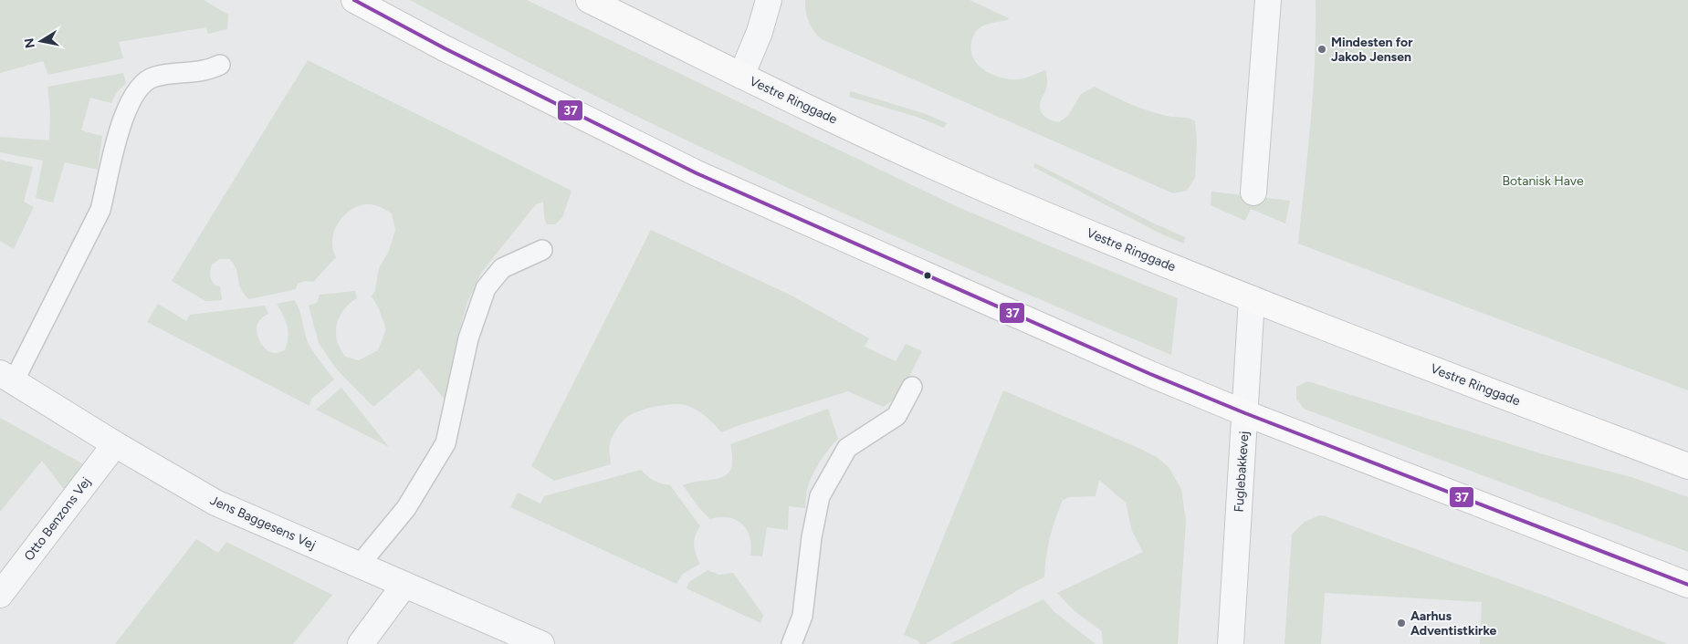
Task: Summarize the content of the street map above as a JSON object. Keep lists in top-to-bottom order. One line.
{"streets":{"main road":["Vestre Ringgade"],"street":["Fuglebakkevej","Otto Benzons Vej","Jens Baggesens Vej"]},"crossings":[["Vestre Ringgade","Fuglebakkevej"],["Otto Benzons Vej","Jens Baggesens Vej"]],"parks":["Botanisk Have"],"places":["Mindesten for Jakob Jensen","Aarhus Adventistkirke"],"lines":["transit line 37"],"north":"left"}
